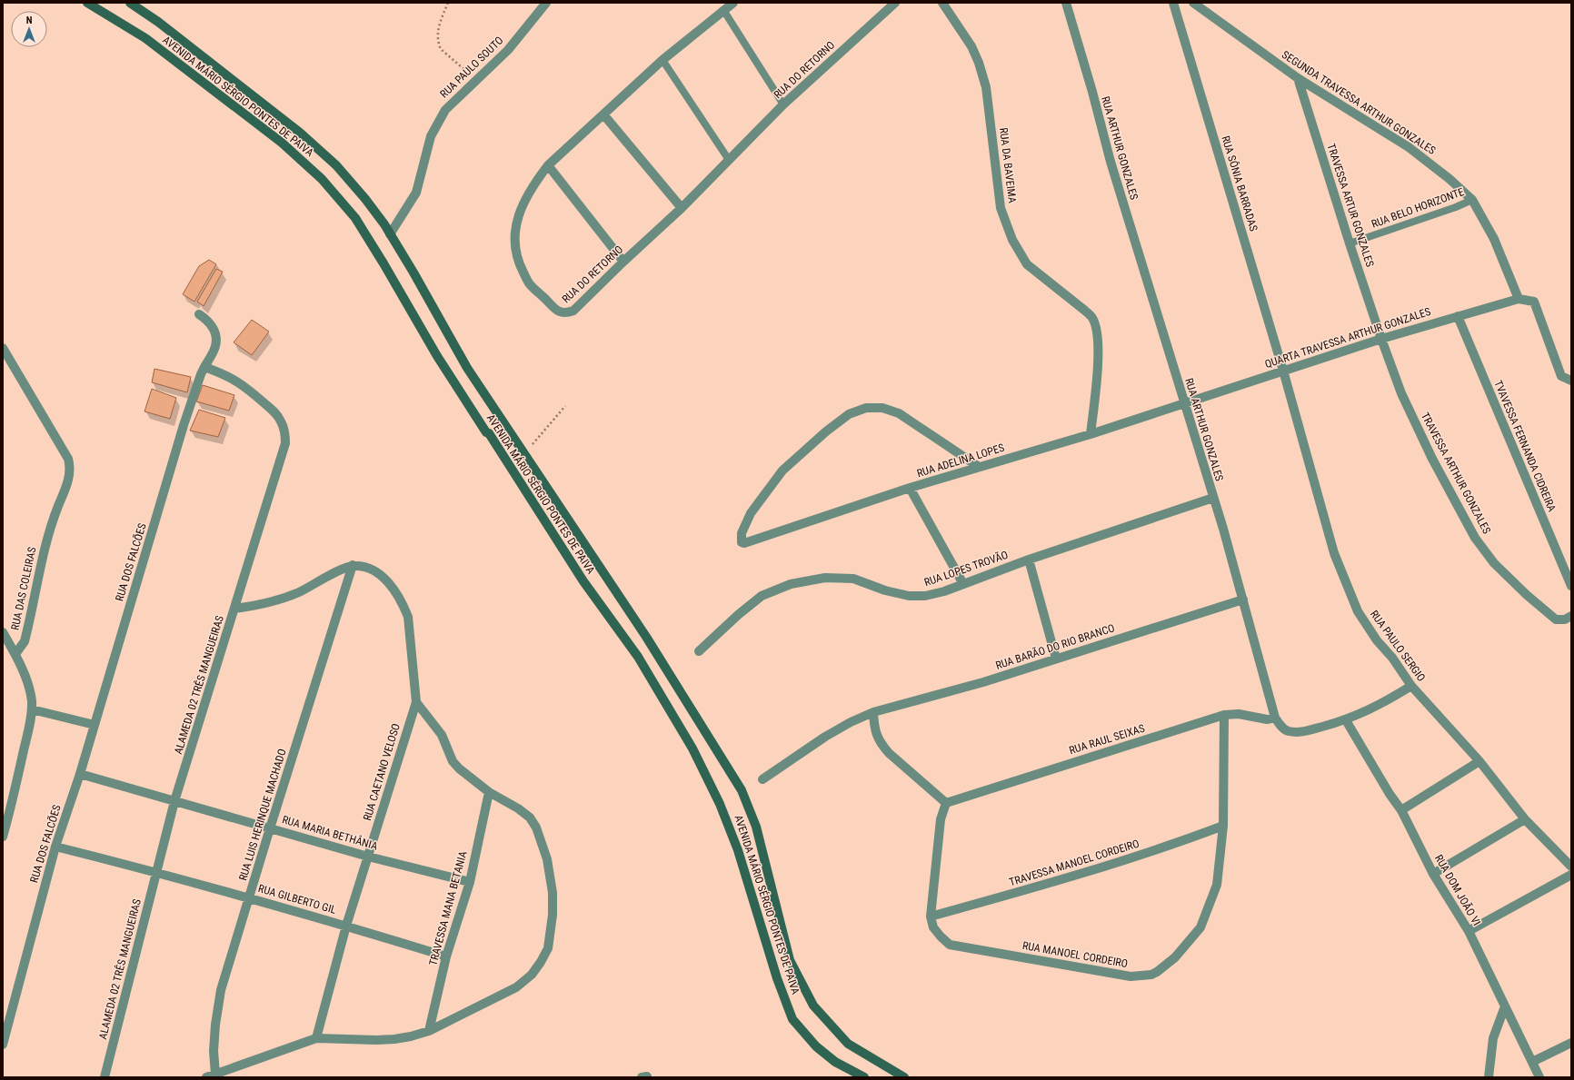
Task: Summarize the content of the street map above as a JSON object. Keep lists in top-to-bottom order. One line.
{"streets":{"main road":["AVENIDA MÁRIO SÉRGIO PONTES DE PAIVA"],"street":["RUA PAULO SOUTO","RUA DO RETORNO","SEGUNDA TRAVESSA ARTHUR GONZALES","RUA ARTHUR GONZALES","RUA DA BAVEIMA","RUA SÔNIA BARRADAS","TRAVESSA ARTUR GONZALES","QUARTA TRAVESSA ARTHUR GONZALES","TVAVESSA FERNANDA CIDREIRA","RUA ADELINA LOPES","TRAVESSA ARTHUR GONZALES","RUA DOS FALCÕES","RUA LOPES TROVÃO","RUA DAS COLEIRAS","RUA PAULO SERGIO","RUA BARÃO DO RIO BRANCO","ALAMEDA 02 TRÊS MANGUEIRAS","RUA RAUL SEIXAS","RUA CAETANO VELOSO","RUA LUIS HERINQUE MACHADO","RUA MARIA BETHÂNIA","TRAVESSA MANOEL CORDEIRO","RUA DOM JOÃO VI","RUA GILBERTO GIL","TRAVESSA MANA BETANIA","RUA MANOEL CORDEIRO"],"lane":["RUA BELO HORIZONTE"]},"crossings":[["RUA PAULO SOUTO","AVENIDA MÁRIO SÉRGIO PONTES DE PAIVA"],["SEGUNDA TRAVESSA ARTHUR GONZALES","TRAVESSA ARTUR GONZALES"],["SEGUNDA TRAVESSA ARTHUR GONZALES","RUA BELO HORIZONTE"],["SEGUNDA TRAVESSA ARTHUR GONZALES","QUARTA TRAVESSA ARTHUR GONZALES"],["RUA ARTHUR GONZALES","QUARTA TRAVESSA ARTHUR GONZALES"],["RUA ARTHUR GONZALES","RUA ADELINA LOPES"],["RUA ARTHUR GONZALES","RUA LOPES TROVÃO"],["RUA ARTHUR GONZALES","RUA PAULO SERGIO"],["RUA ARTHUR GONZALES","RUA BARÃO DO RIO BRANCO"],["RUA ARTHUR GONZALES","RUA RAUL SEIXAS"],["RUA ARTHUR GONZALES","RUA DOM JOÃO VI"],["RUA DA BAVEIMA","RUA ADELINA LOPES"],["RUA SÔNIA BARRADAS","QUARTA TRAVESSA ARTHUR GONZALES"],["RUA SÔNIA BARRADAS","RUA PAULO SERGIO"],["TRAVESSA ARTUR GONZALES","RUA BELO HORIZONTE"],["TRAVESSA ARTUR GONZALES","QUARTA TRAVESSA ARTHUR GONZALES"],["TRAVESSA ARTUR GONZALES","TRAVESSA ARTHUR GONZALES"],["QUARTA TRAVESSA ARTHUR GONZALES","TVAVESSA FERNANDA CIDREIRA"],["QUARTA TRAVESSA ARTHUR GONZALES","RUA ADELINA LOPES"],["QUARTA TRAVESSA ARTHUR GONZALES","TRAVESSA ARTHUR GONZALES"],["QUARTA TRAVESSA ARTHUR GONZALES","RUA PAULO SERGIO"],["RUA DOS FALCÕES","RUA MARIA BETHÂNIA"],["RUA DOS FALCÕES","RUA GILBERTO GIL"],["ALAMEDA 02 TRÊS MANGUEIRAS","RUA LUIS HERINQUE MACHADO"],["ALAMEDA 02 TRÊS MANGUEIRAS","RUA MARIA BETHÂNIA"],["ALAMEDA 02 TRÊS MANGUEIRAS","RUA GILBERTO GIL"],["RUA RAUL SEIXAS","RUA MANOEL CORDEIRO"],["RUA CAETANO VELOSO","RUA MARIA BETHÂNIA"],["RUA CAETANO VELOSO","RUA GILBERTO GIL"],["RUA LUIS HERINQUE MACHADO","RUA MARIA BETHÂNIA"],["RUA LUIS HERINQUE MACHADO","RUA GILBERTO GIL"],["RUA MARIA BETHÂNIA","TRAVESSA MANA BETANIA"],["TRAVESSA MANOEL CORDEIRO","RUA MANOEL CORDEIRO"],["RUA GILBERTO GIL","TRAVESSA MANA BETANIA"]],"north":"top"}
